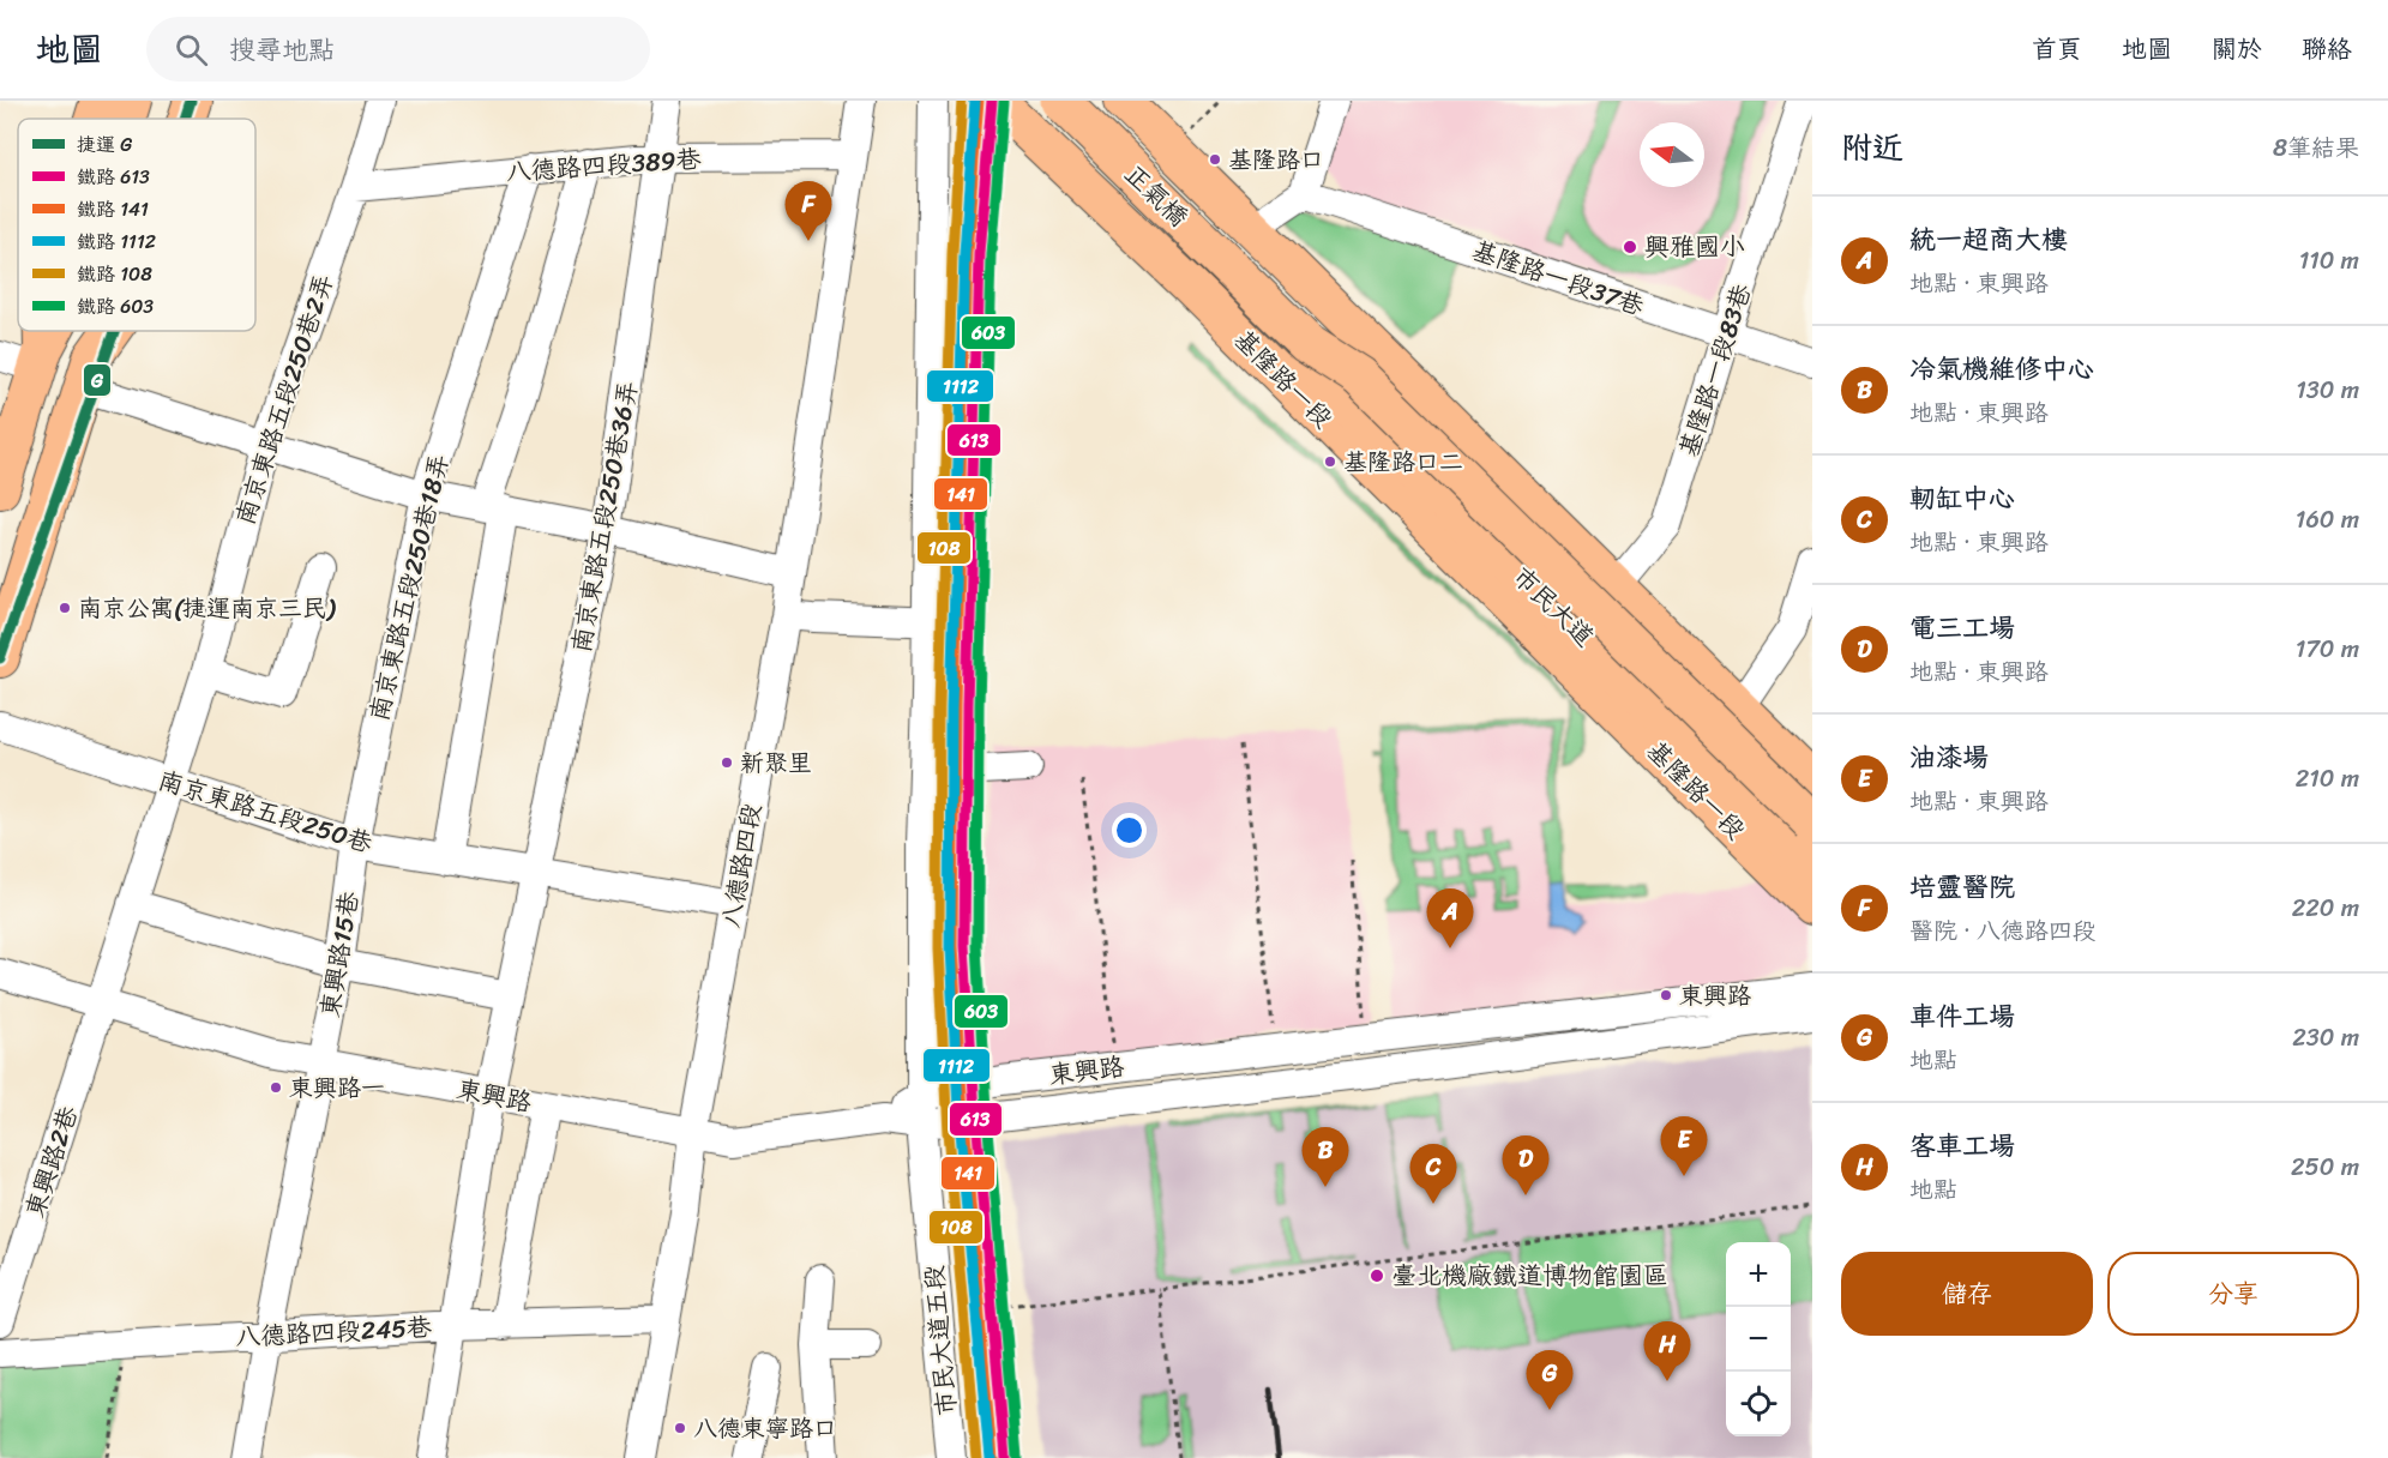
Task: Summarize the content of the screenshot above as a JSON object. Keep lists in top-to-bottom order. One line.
{"streets":{"highway":["正氣橋"],"main road":["基隆路一段"],"street":["八德路四段389巷","基隆路一段37巷","基隆路一段83巷","南京東路五段250巷2弄","南京東路五段250巷36弄","南京東路五段250巷18弄","南京東路五段250巷","八德路四段","東興路15巷","東興路","東興路2巷","八德路四段245巷","市民大道五段"]},"crossings":[["八德路四段389巷","南京東路五段250巷2弄"],["八德路四段389巷","南京東路五段250巷36弄"],["八德路四段389巷","南京東路五段250巷18弄"],["八德路四段389巷","八德路四段"],["基隆路一段37巷","基隆路一段83巷"],["南京東路五段250巷2弄","南京東路五段250巷"],["南京東路五段250巷2弄","東興路2巷"],["南京東路五段250巷36弄","南京東路五段250巷"],["南京東路五段250巷36弄","東興路"],["南京東路五段250巷36弄","八德路四段245巷"],["南京東路五段250巷18弄","南京東路五段250巷"],["南京東路五段250巷18弄","東興路15巷"],["南京東路五段250巷","八德路四段"],["南京東路五段250巷","東興路15巷"],["八德路四段","東興路"],["八德路四段","八德路四段245巷"],["東興路15巷","東興路"],["東興路","東興路2巷"],["東興路","市民大道五段"]],"places":["基隆路口","興雅國小","基隆路口二","南京公寓(捷運南京三民)","新聚里","東興路","東興路一","臺北機廠鐵道博物館園區","八德東寧路口"],"lines":["metro line G","rail line 613","rail line 141","rail line 1112","rail line 108","rail line 603"],"legend":["捷運 G","鐵路 613","鐵路 141","鐵路 1112","鐵路 108","鐵路 603"],"north":"left","page":{"header":"地圖","search":"搜尋地點","nav":["首頁","地圖","關於","聯絡"],"heading":["附近","8筆結果"],"pins":["F","A","E","B","D","C","H","G"],"list":[{"mark":"A","name":"統一超商大樓","note":"地點 · 東興路","value":"110 m"},{"mark":"B","name":"冷氣機維修中心","note":"地點 · 東興路","value":"130 m"},{"mark":"C","name":"軔缸中心","note":"地點 · 東興路","value":"160 m"},{"mark":"D","name":"電三工場","note":"地點 · 東興路","value":"170 m"},{"mark":"E","name":"油漆場","note":"地點 · 東興路","value":"210 m"},{"mark":"F","name":"培靈醫院","note":"醫院 · 八德路四段","value":"220 m"},{"mark":"G","name":"車件工場","note":"地點","value":"230 m"},{"mark":"H","name":"客車工場","note":"地點","value":"250 m"}],"buttons":["儲存","分享"],"map_buttons":["+","−"]}}
